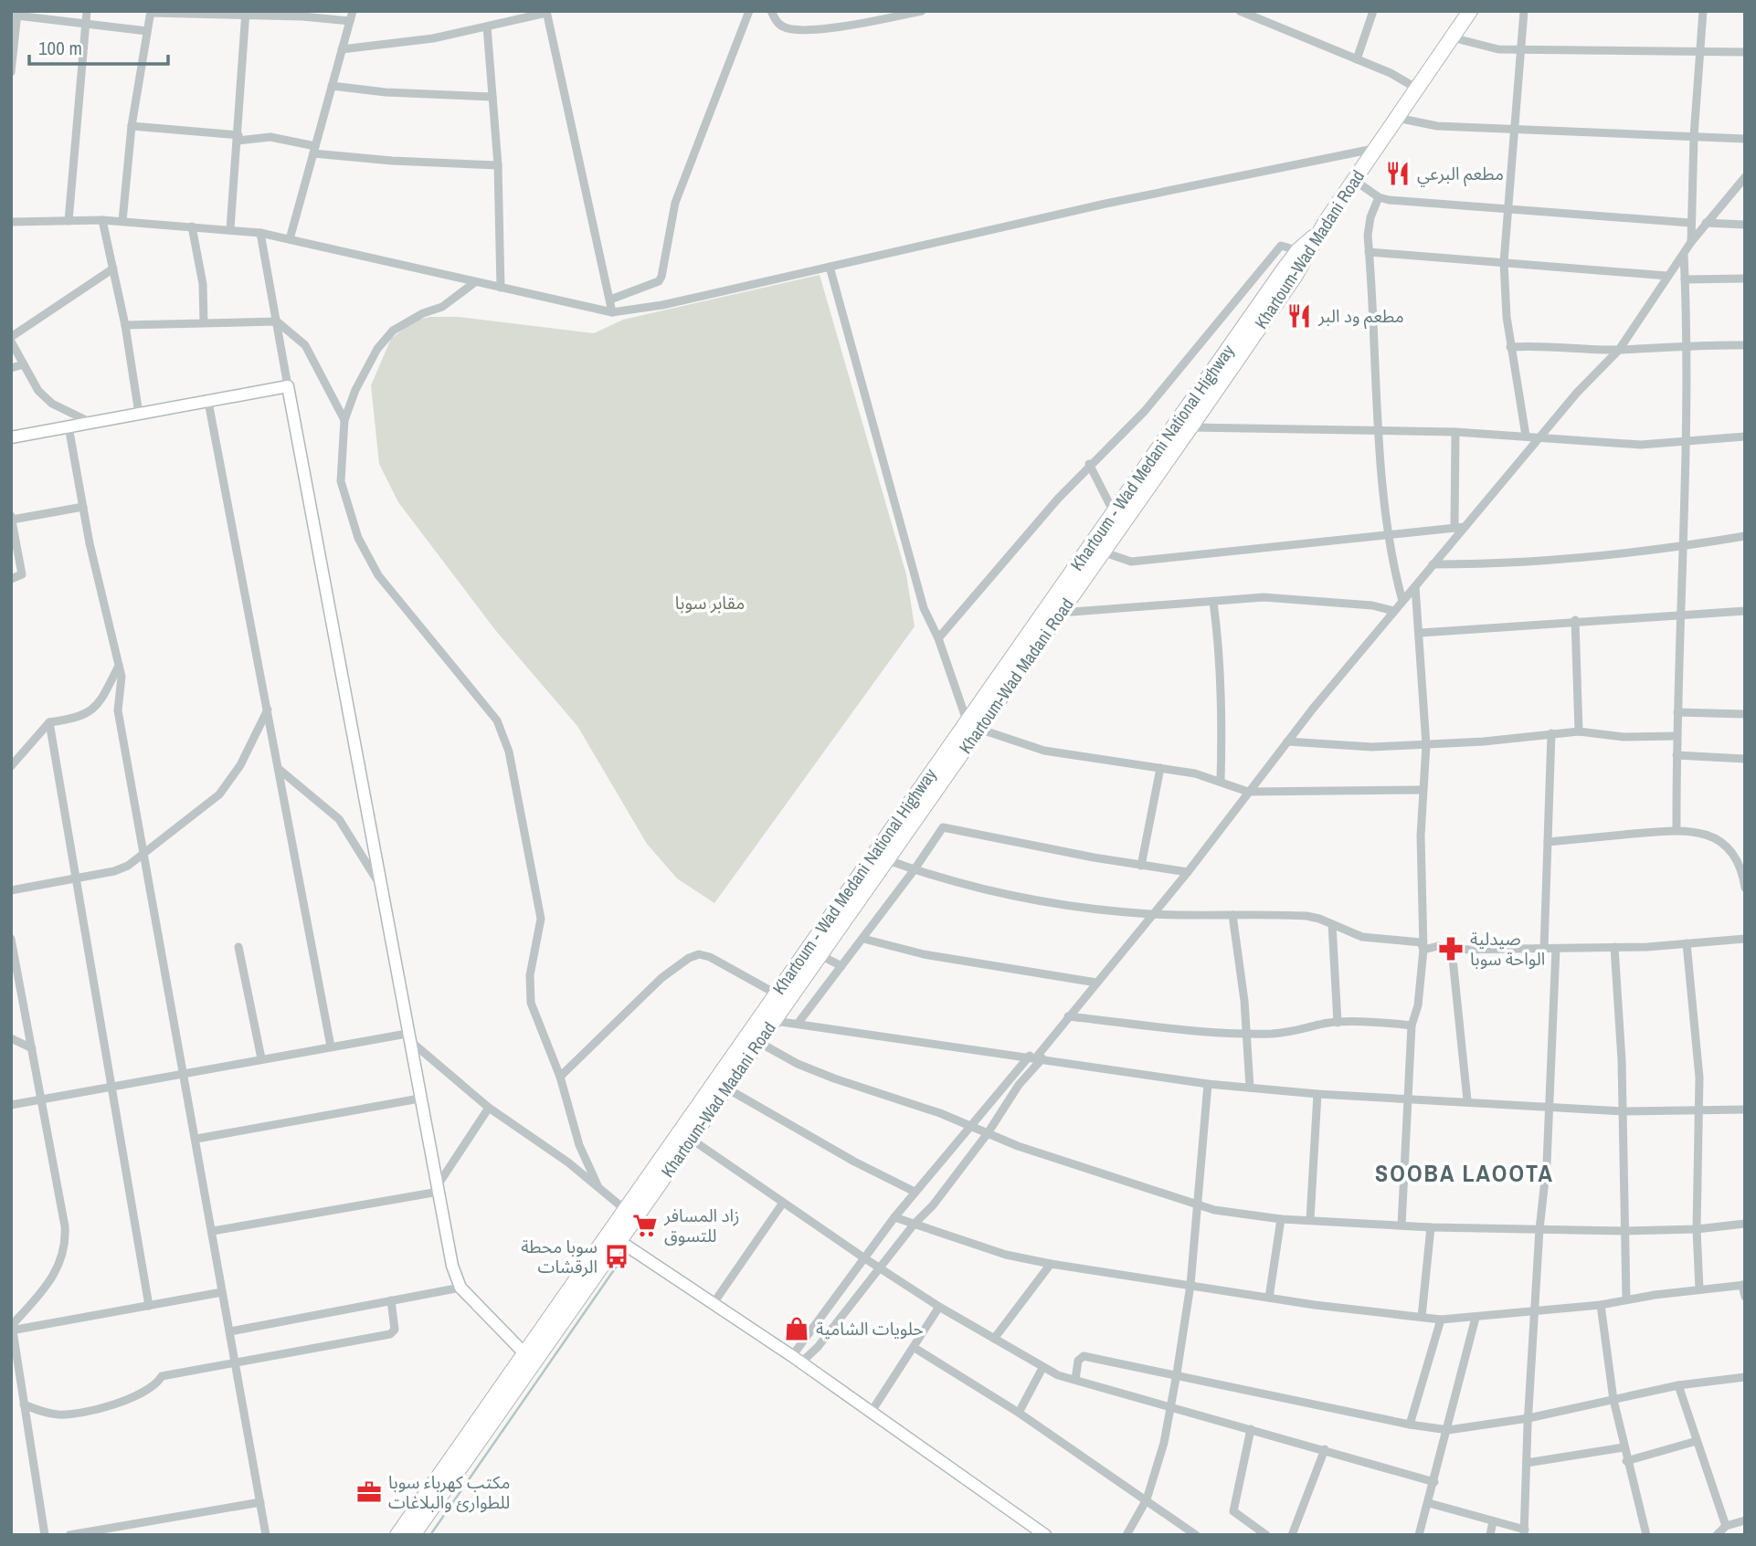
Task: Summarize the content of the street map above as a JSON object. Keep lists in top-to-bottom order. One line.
{"streets":{"highway":["Khartoum-Wad Madani Road","Khartoum - Wad Medani National Highway"]},"crossings":[["Khartoum-Wad Madani Road","Khartoum - Wad Medani National Highway"]],"districts":["SOOBA LAOOTA"],"parks":["مقابر سوبا"],"places":{"restaurant":["مطعم البرعي","مطعم ود البر"],"pharmacy":["صيدلية الواحة سوبا"],"supermarket":["زاد المسافر للتسوق"],"bus stop":["سوبا محطة الرقشات"],"shop":["حلويات الشامية"],"office":["مكتب كهرباء سوبا للطوارئ والبلاغات"]},"scale_bar":"100 m"}
